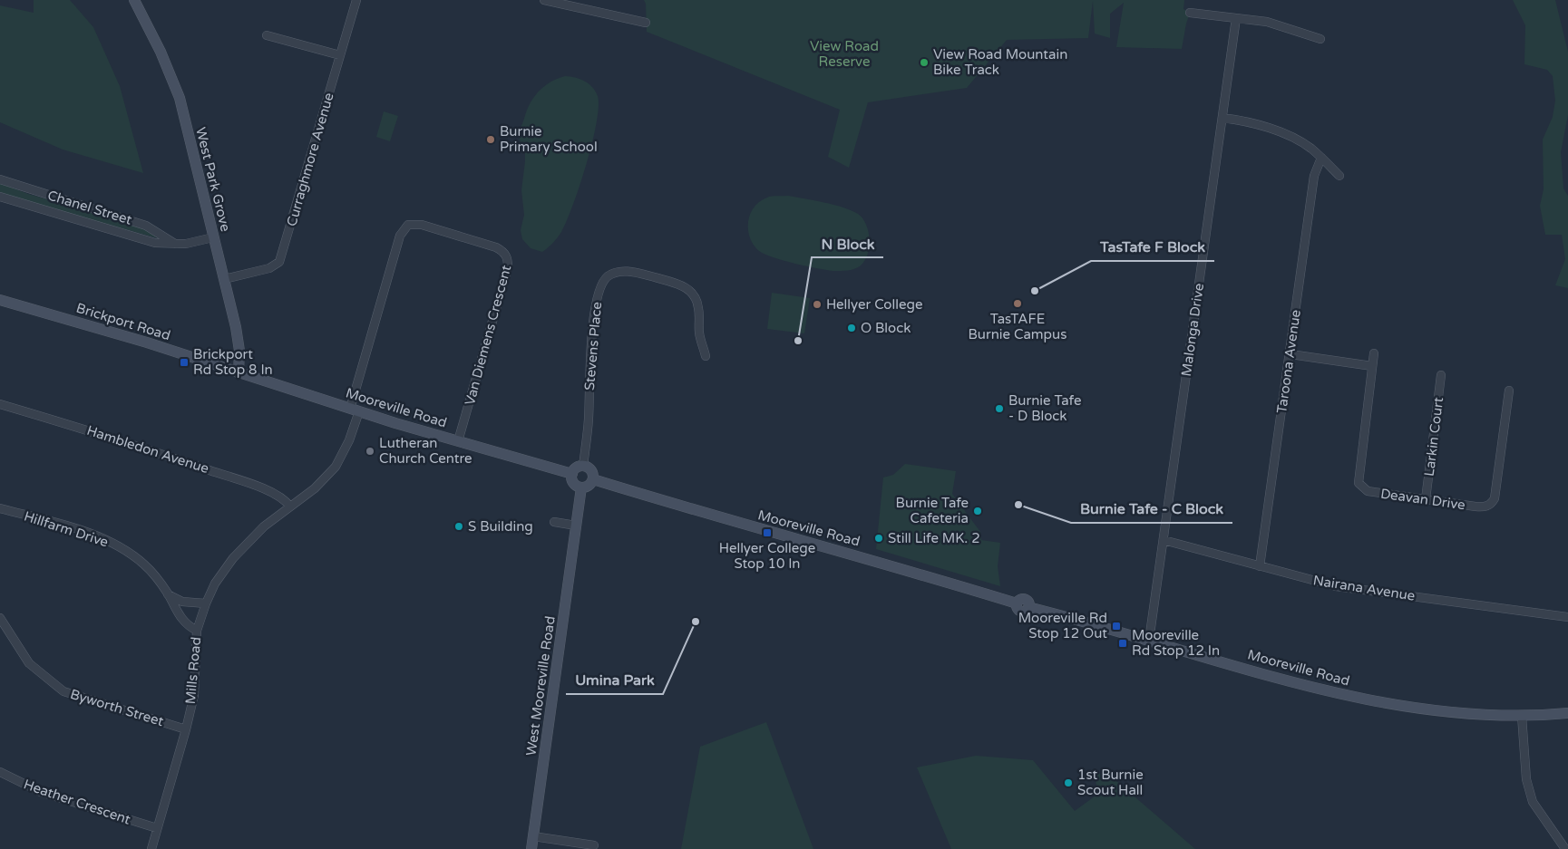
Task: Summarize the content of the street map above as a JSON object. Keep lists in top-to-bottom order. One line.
{"streets":{"main road":["West Park Grove","Brickport Road","Mooreville Road","West Mooreville Road"],"street":["Curraghmore Avenue","Chanel Street","Malonga Drive","Van Diemens Crescent","Stevens Place","Taroona Avenue","Larkin Court","Hambledon Avenue","Deavan Drive","Hillfarm Drive","Nairana Avenue","Mills Road","Byworth Street","Heather Crescent"]},"crossings":[["Curraghmore Avenue","West Park Grove"],["West Park Grove","Chanel Street"],["West Park Grove","Brickport Road"],["West Park Grove","Mooreville Road"],["Brickport Road","Mooreville Road"],["Malonga Drive","Mooreville Road"],["Malonga Drive","Nairana Avenue"],["Van Diemens Crescent","Mooreville Road"],["Van Diemens Crescent","Mills Road"],["Stevens Place","Mooreville Road"],["Stevens Place","West Mooreville Road"],["Taroona Avenue","Nairana Avenue"],["Mooreville Road","Mills Road"],["Mooreville Road","West Mooreville Road"],["Larkin Court","Deavan Drive"],["Hambledon Avenue","Mills Road"],["Hillfarm Drive","Mills Road"],["Mills Road","Byworth Street"],["Mills Road","Heather Crescent"]],"parks":["View Road Reserve"],"places":{"other":["View Road Mountain Bike Track","Burnie Primary School","TasTafe F Block","TasTAFE Burnie Campus","Hellyer College","O Block","N Block","Burnie Tafe - D Block","Lutheran Church Centre","Burnie Tafe - C Block","Burnie Tafe Cafeteria","S Building","Still Life MK. 2","Umina Park","1st Burnie Scout Hall"],"transit":["Brickport Rd Stop 8 In","Hellyer College Stop 10 In","Mooreville Rd Stop 12 Out","Mooreville Rd Stop 12 In"]}}
